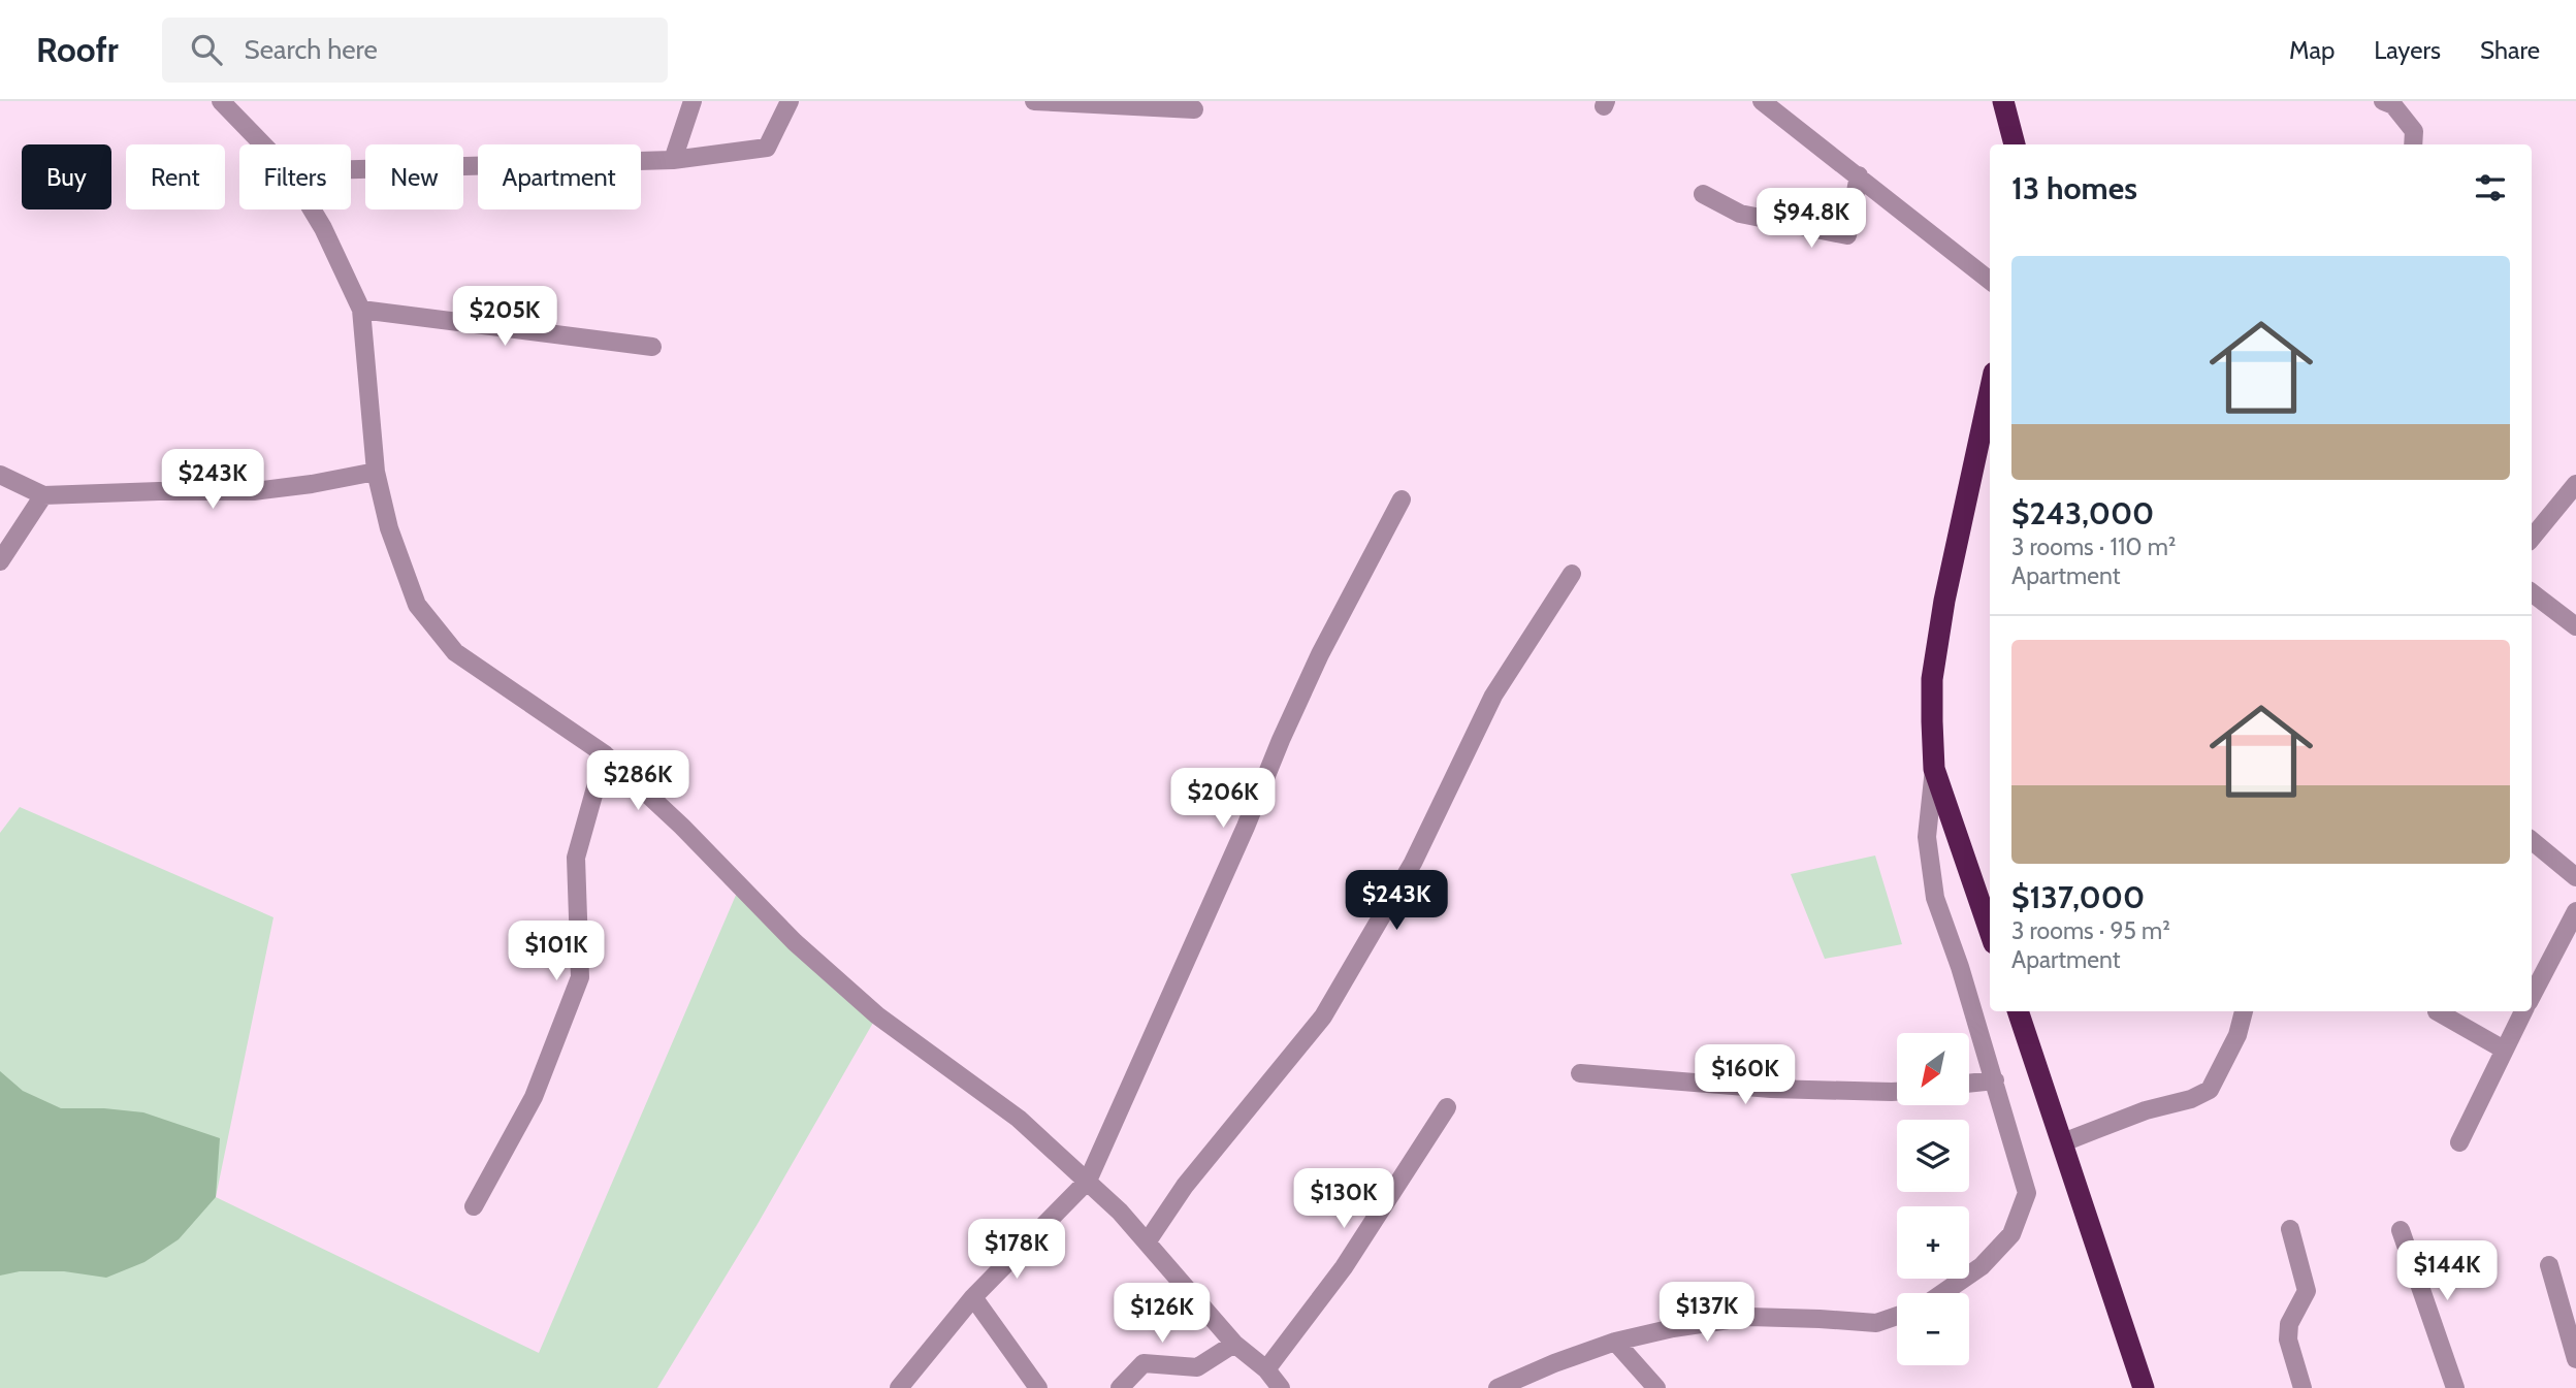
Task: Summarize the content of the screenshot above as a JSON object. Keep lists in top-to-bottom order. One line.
{"north":"bottom left","page":{"header":"Roofr","search":"Search here","nav":["Map","Layers","Share"],"chip":["Buy","Rent","Filters","New","Apartment"],"heading":"13 homes","price":["$94.8K","$205K","$243K","$286K","$206K","$243K","$101K","$160K","$130K","$178K","$144K","$137K","$126K"],"list":[{"name":"$243,000","note":"3 rooms · 110 m² · Apartment"},{"name":"$137,000","note":"3 rooms · 95 m² · Apartment"}],"map_buttons":["+","−"]}}
